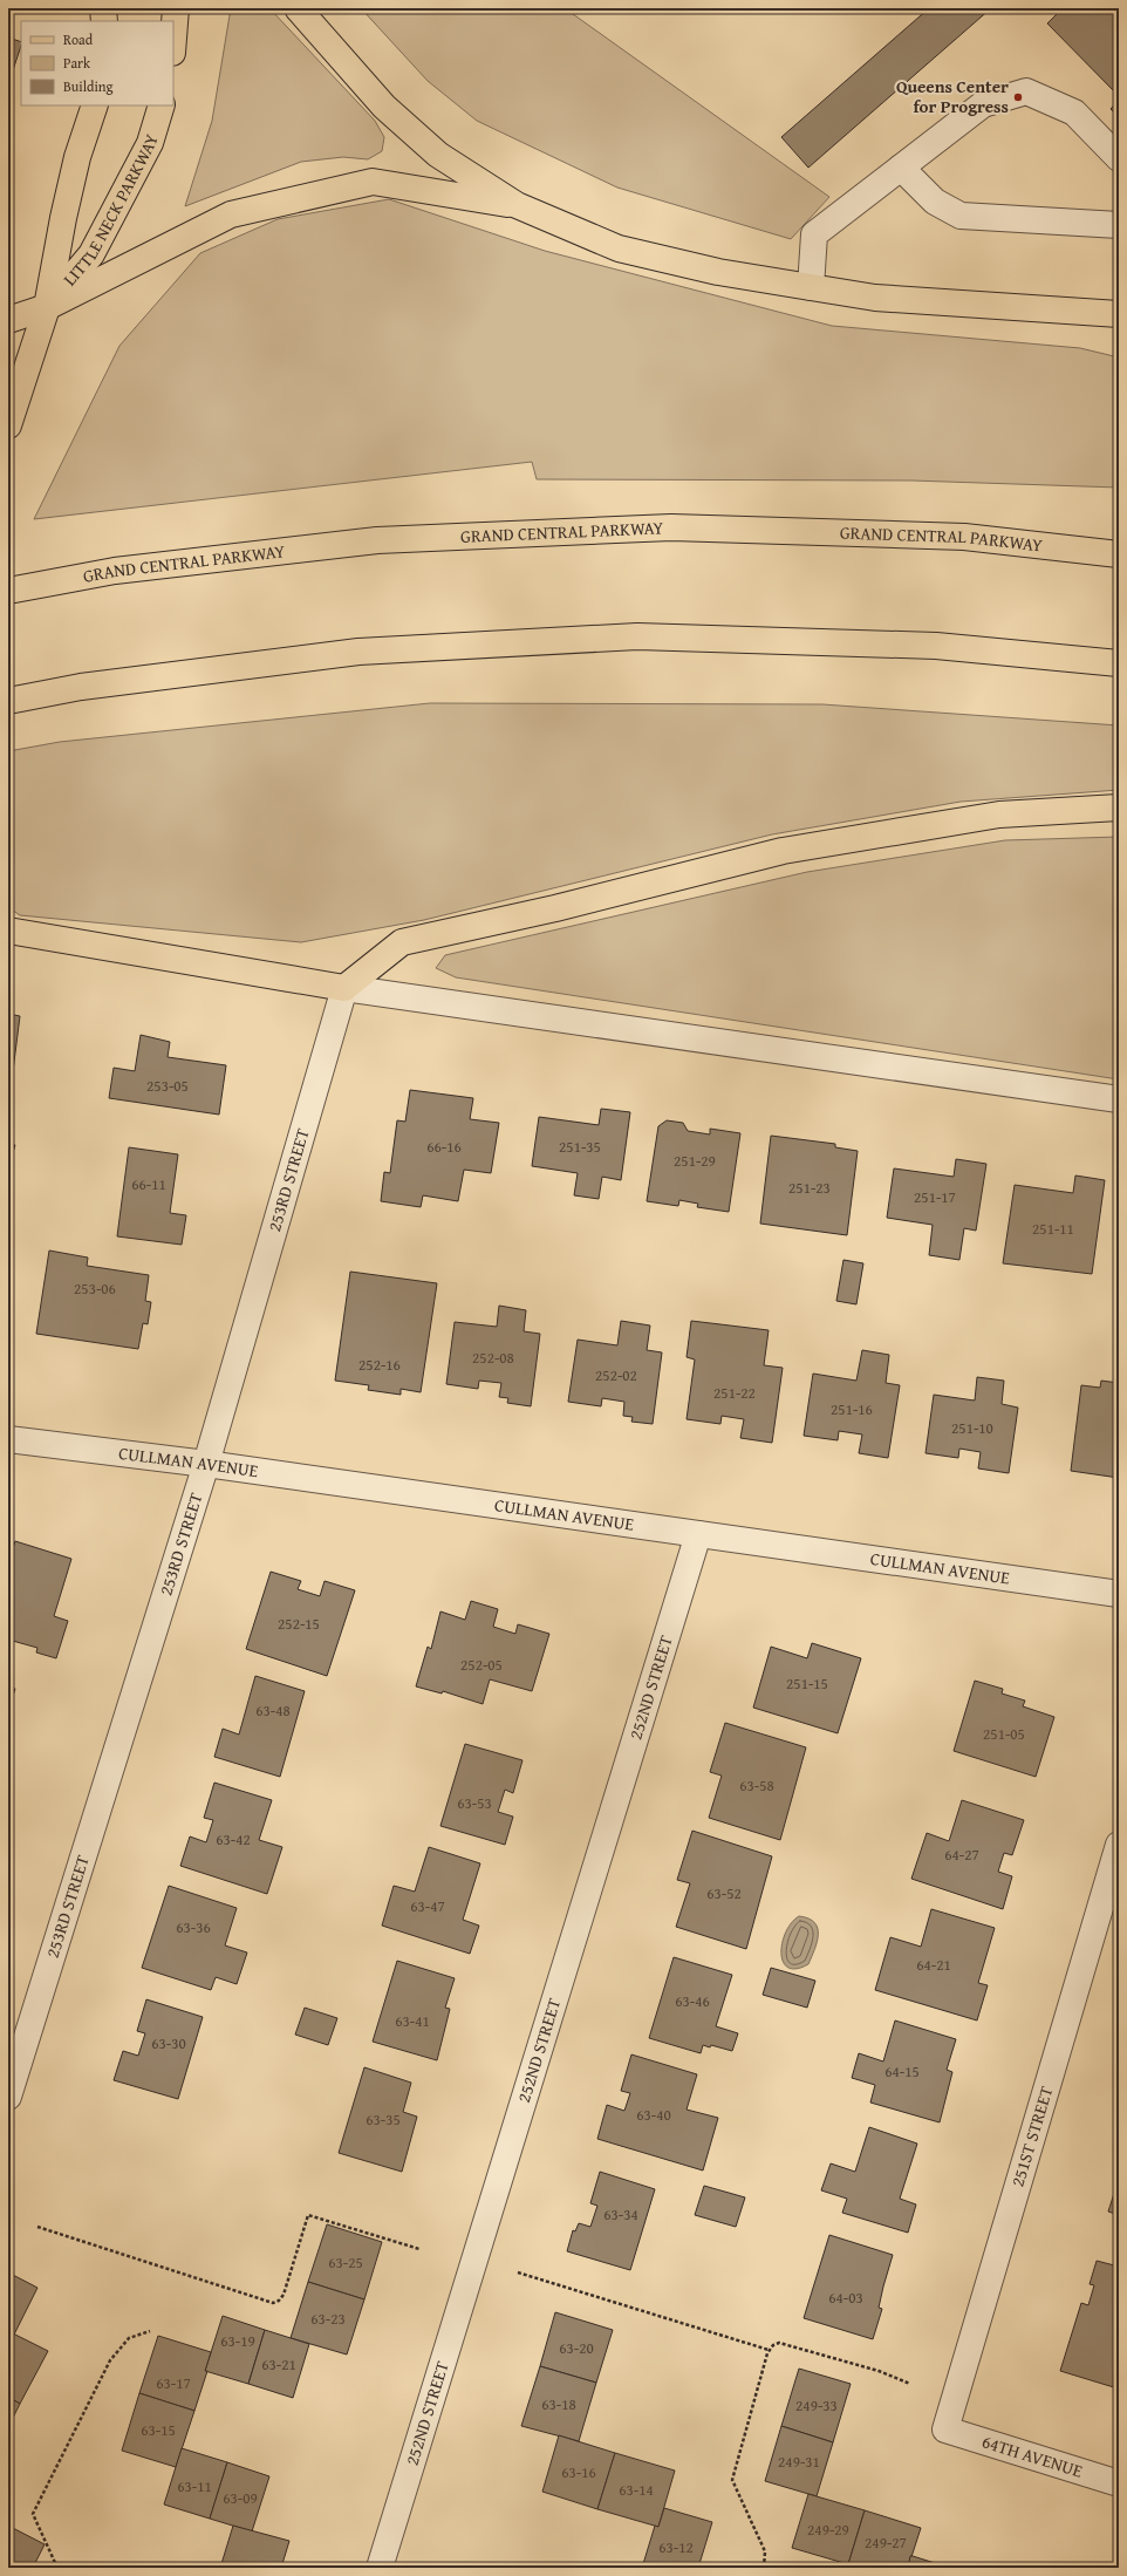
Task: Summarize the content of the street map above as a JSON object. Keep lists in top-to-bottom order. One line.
{"streets":{"main road":["LITTLE NECK PARKWAY","GRAND CENTRAL PARKWAY"],"street":["253RD STREET","CULLMAN AVENUE","252ND STREET","251ST STREET","64TH AVENUE"]},"crossings":[["253RD STREET","CULLMAN AVENUE"],["CULLMAN AVENUE","252ND STREET"],["251ST STREET","64TH AVENUE"]],"places":["Queens Center for Progress"],"house_numbers":["253-05","66-16","251-35","251-29","66-11","251-23","251-17","251-11","253-06","252-08","252-16","252-02","251-22","251-16","251-10","252-15","252-05","251-15","63-48","251-05","63-58","63-53","63-42","64-27","63-52","63-47","63-36","64-21","63-46","63-41","63-30","64-15","63-40","63-35","63-34","63-25","64-03","63-23","63-19","63-20","63-21","63-17","63-18","249-33","63-15","249-31","63-16","63-11","63-14","63-09","249-29","249-27","63-12"],"legend":["Road","Park","Building"]}
